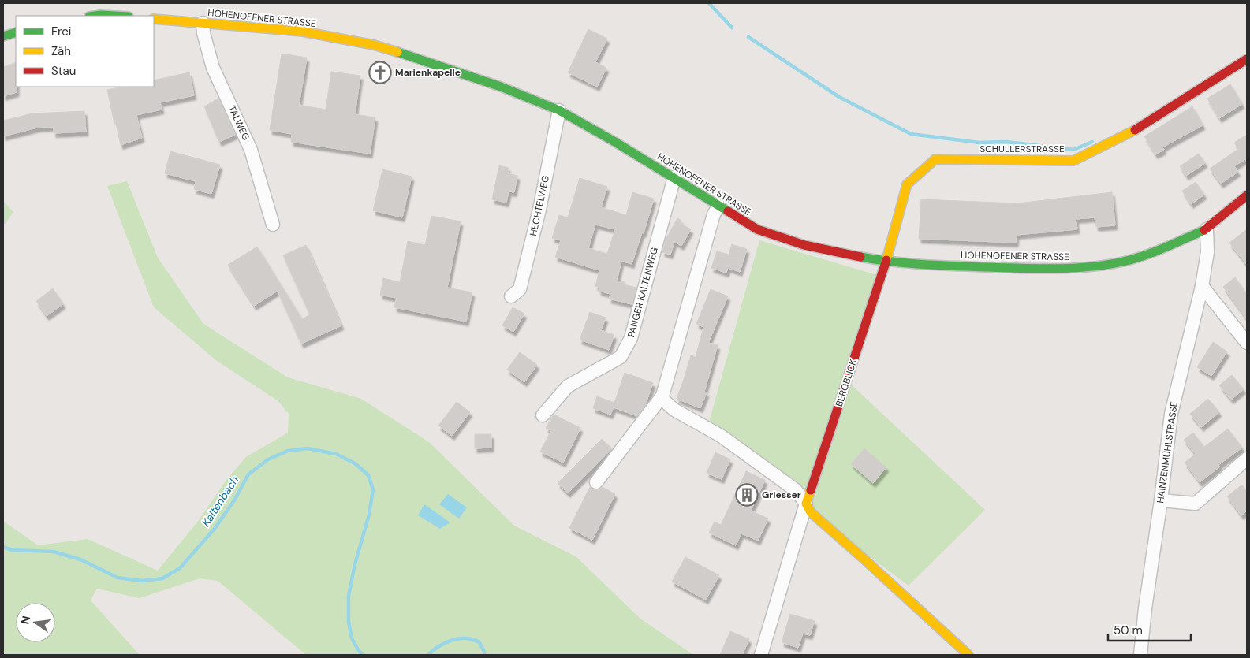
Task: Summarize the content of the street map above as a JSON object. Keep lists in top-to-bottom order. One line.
{"streets":{"main road":["HOHENOFENER STRASSE","SCHULLERSTRASSE","BERGBLICK"],"street":["TALWEG","HECHTELWEG","PANGER KALTENWEG","HAINZENMÜHLSTRASSE"]},"crossings":[["HOHENOFENER STRASSE","TALWEG"],["HOHENOFENER STRASSE","SCHULLERSTRASSE"],["HOHENOFENER STRASSE","HECHTELWEG"],["HOHENOFENER STRASSE","PANGER KALTENWEG"],["HOHENOFENER STRASSE","BERGBLICK"],["HOHENOFENER STRASSE","HAINZENMÜHLSTRASSE"],["SCHULLERSTRASSE","BERGBLICK"]],"water":["Kaltenbach"],"places":{"church":["Marienkapelle"],"building":["Griesser"]},"legend":["Frei","Zäh","Stau"],"scale_bar":"50 m","north":"left"}
